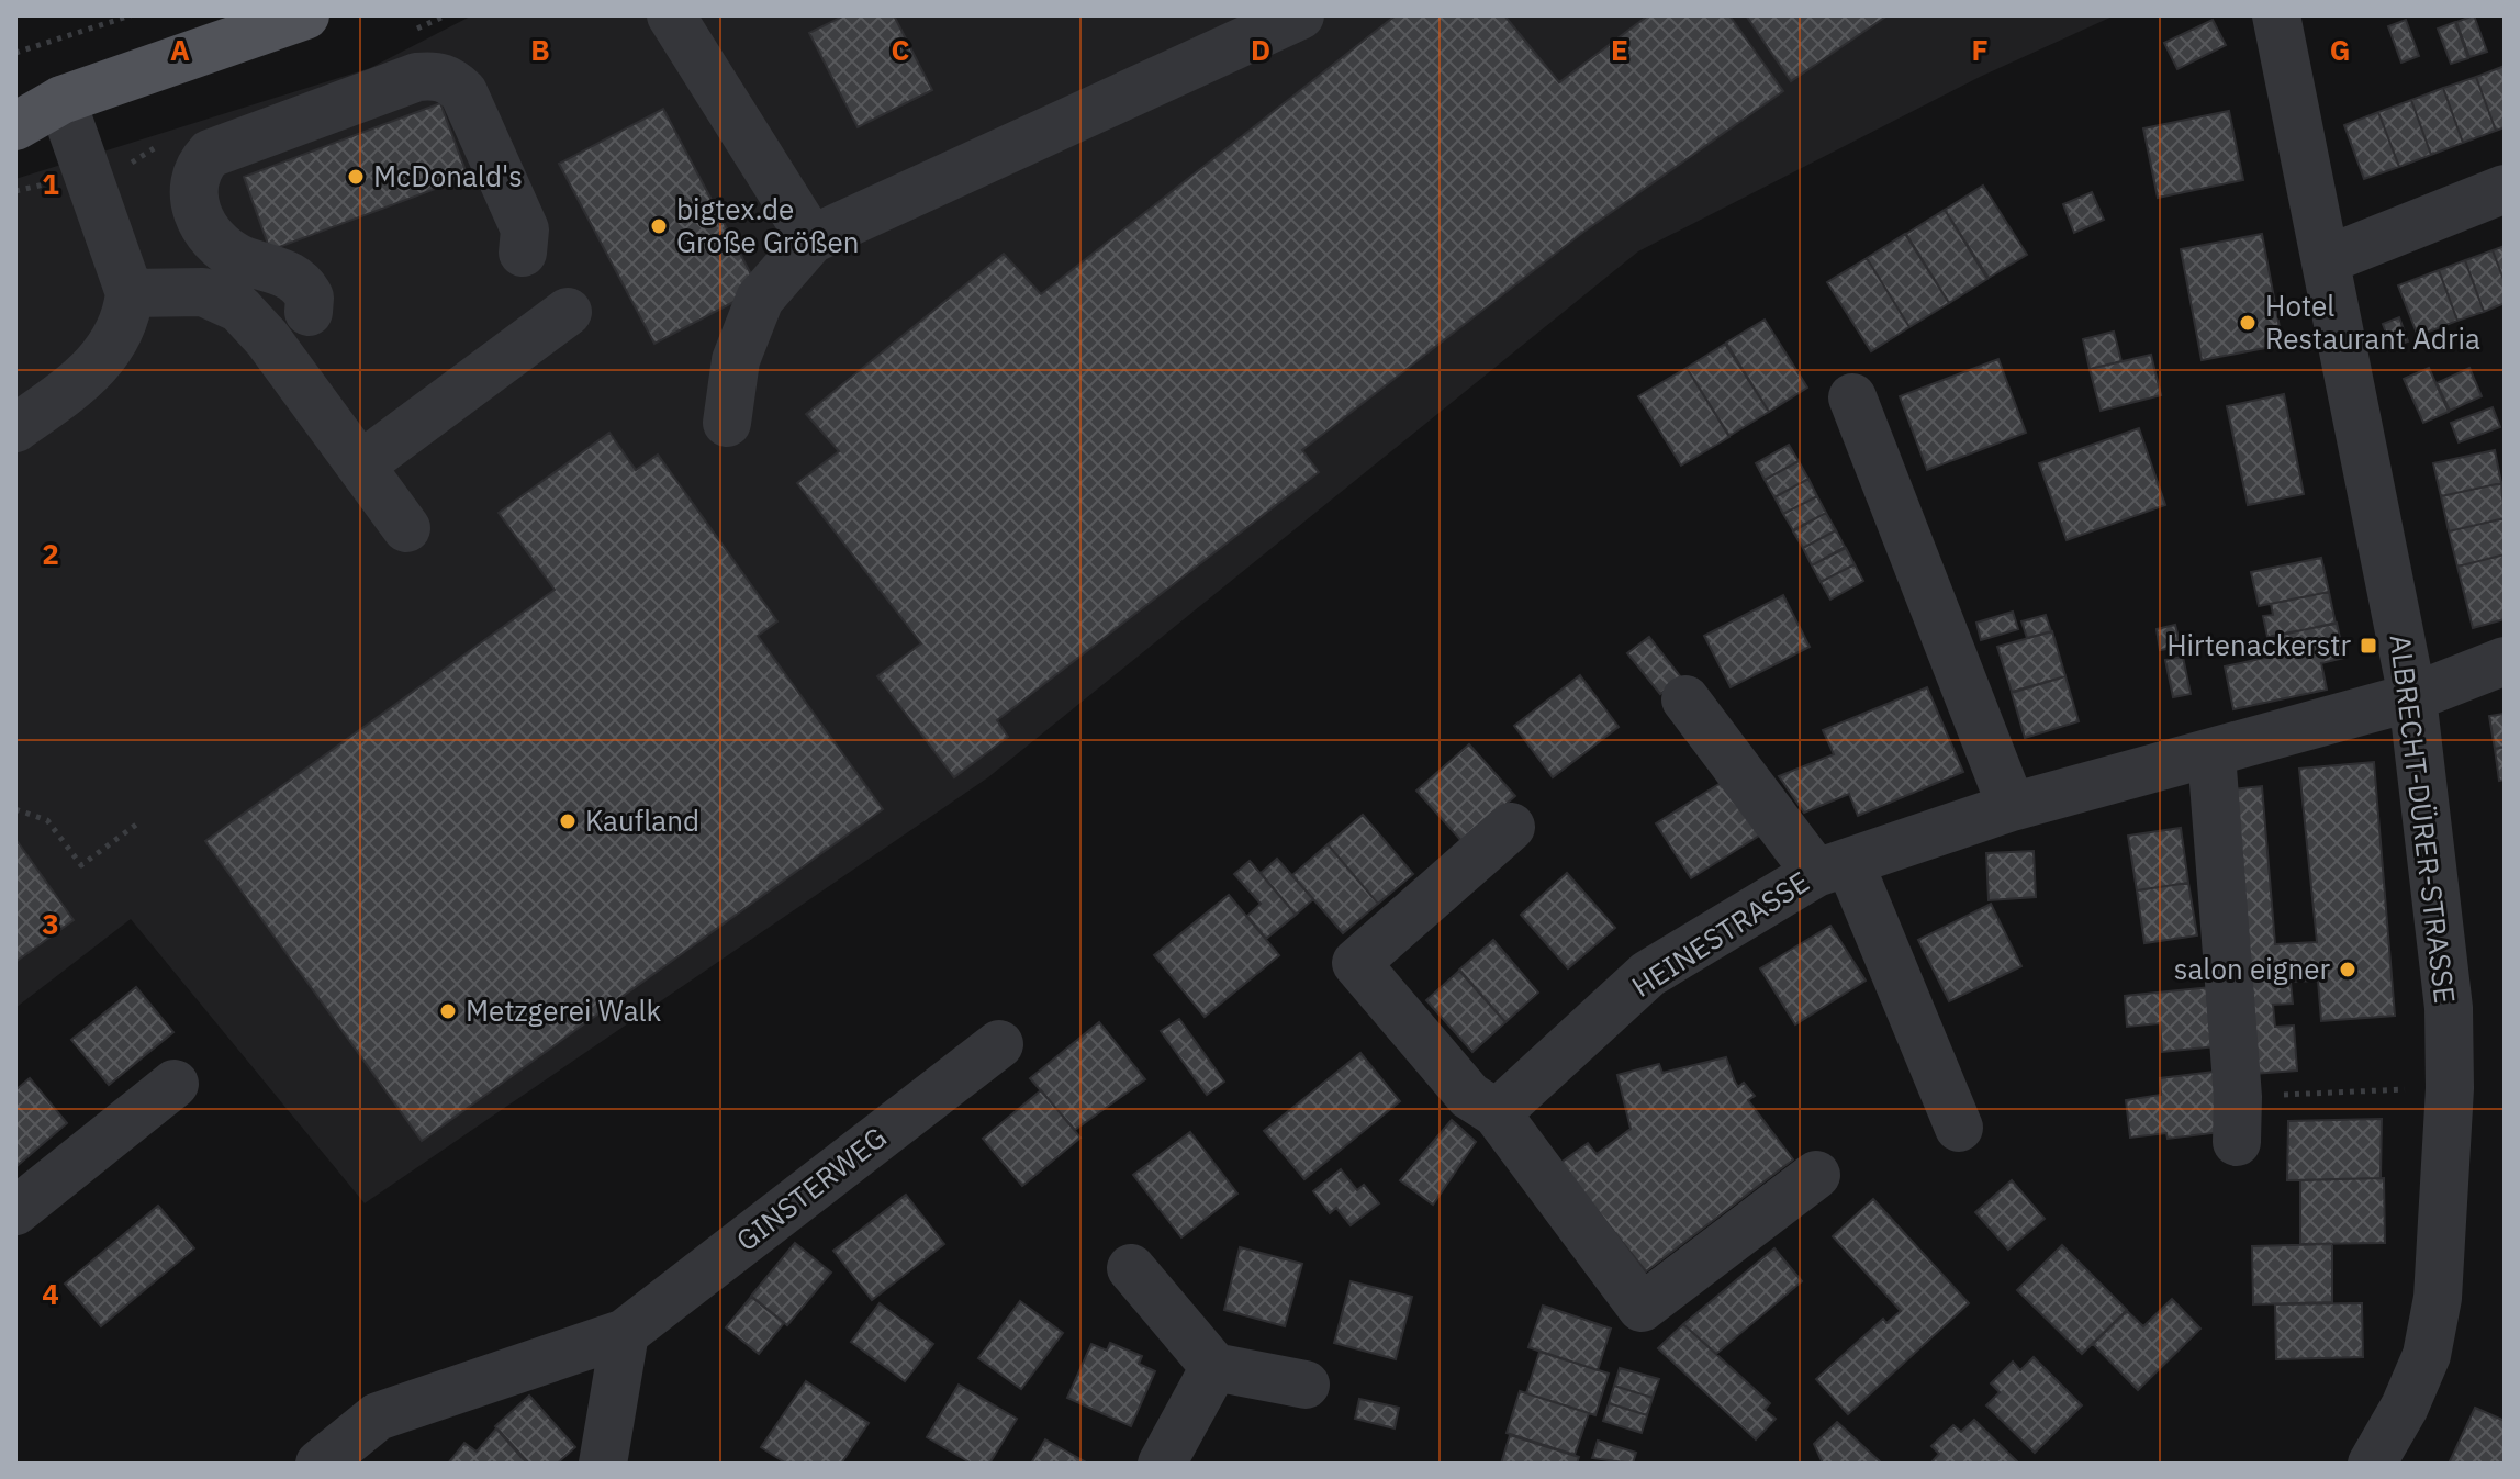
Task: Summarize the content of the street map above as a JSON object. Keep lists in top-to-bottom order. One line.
{"streets":{"street":["ALBRECHT-DÜRER-STRASSE","HEINESTRASSE","GINSTERWEG"]},"crossings":[["ALBRECHT-DÜRER-STRASSE","HEINESTRASSE"]],"places":{"other":["McDonald's","bigtex.de Große Größen","Hotel Restaurant Adria","Kaufland","salon eigner","Metzgerei Walk"],"transit":["Hirtenackerstr"]},"grid":{"columns":["A","B","C","D","E","F","G"],"rows":["1","2","3","4"]}}
